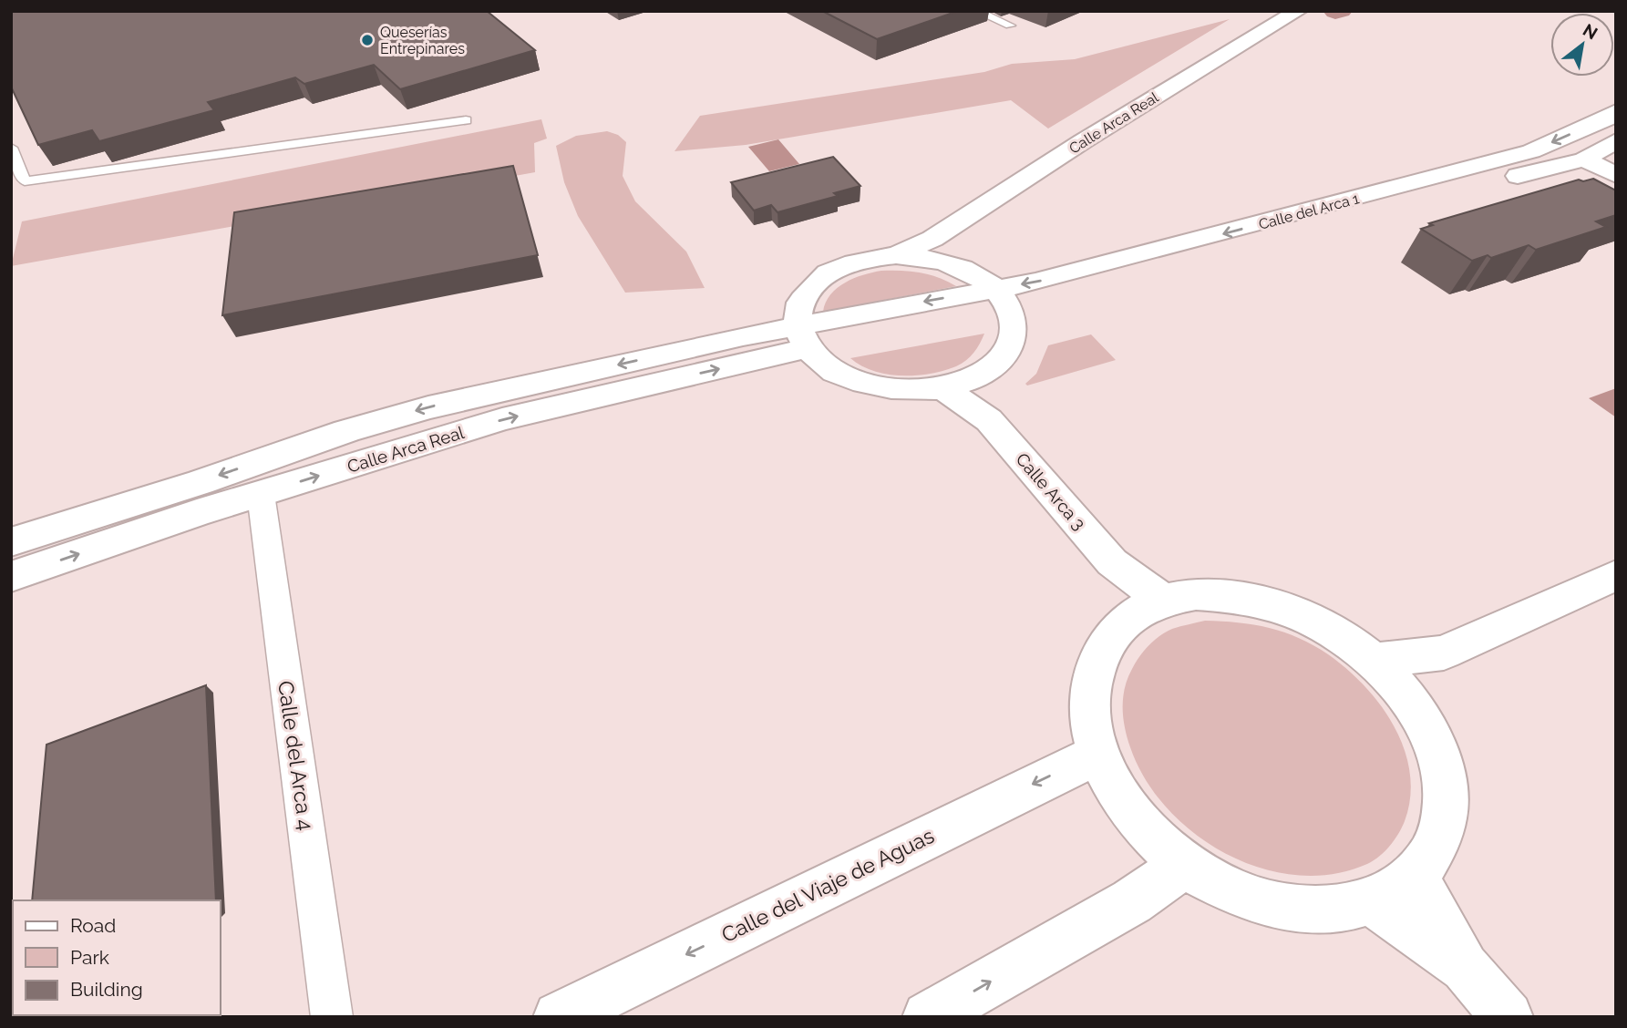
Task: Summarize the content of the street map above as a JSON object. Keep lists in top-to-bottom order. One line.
{"streets":{"street":["Calle Arca Real","Calle del Arca 1","Calle Arca 3","Calle del Arca 4","Calle del Viaje de Aguas"]},"crossings":[["Calle Arca Real","Calle del Arca 1"],["Calle Arca Real","Calle del Arca 4"]],"places":["Queserías Entrepinares"],"legend":["Road","Park","Building"],"north":"top right"}
